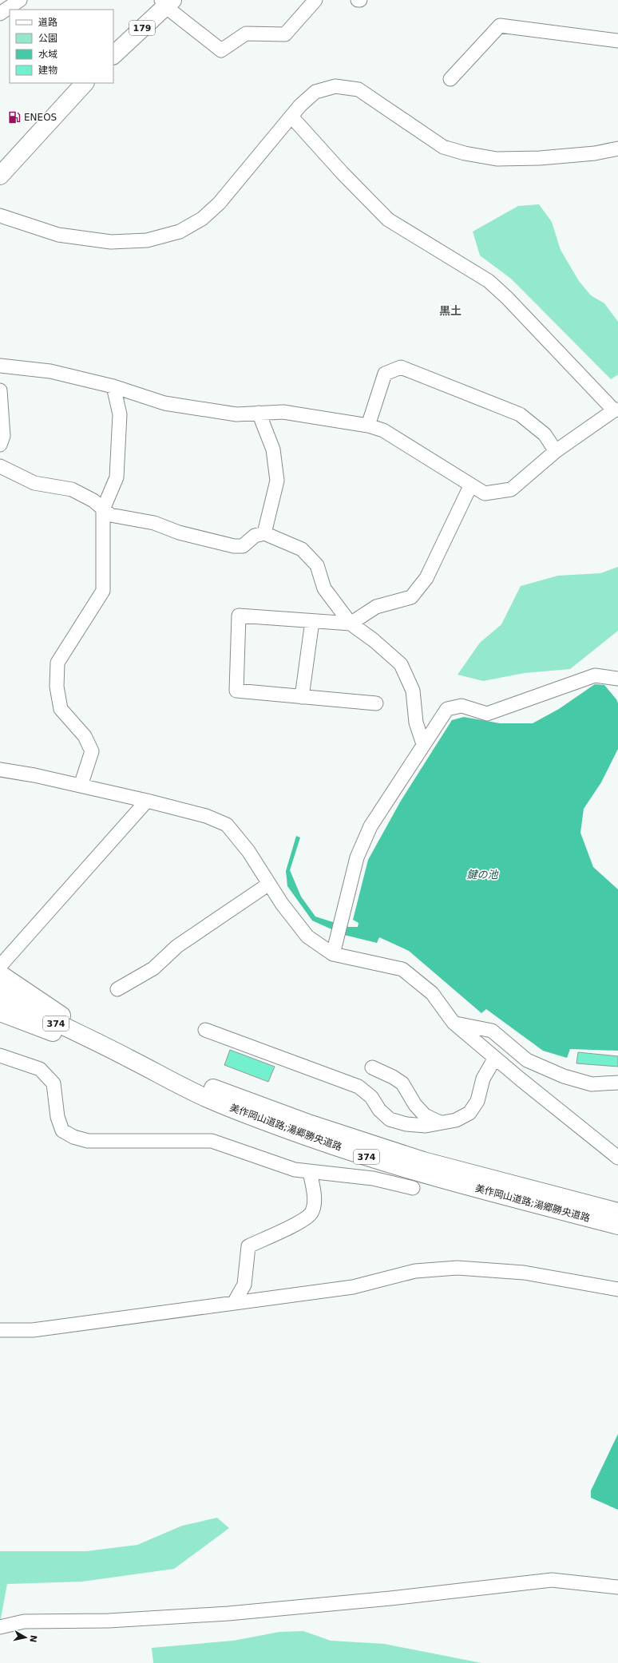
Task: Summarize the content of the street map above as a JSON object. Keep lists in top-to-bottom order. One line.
{"streets":{"highway":["179","374","美作岡山道路;湯郷勝央道路"]},"districts":["黒土"],"water":["鍵の池"],"places":{"fuel station":["ENEOS"]},"legend":["道路","公園","水域","建物"],"north":"right"}
